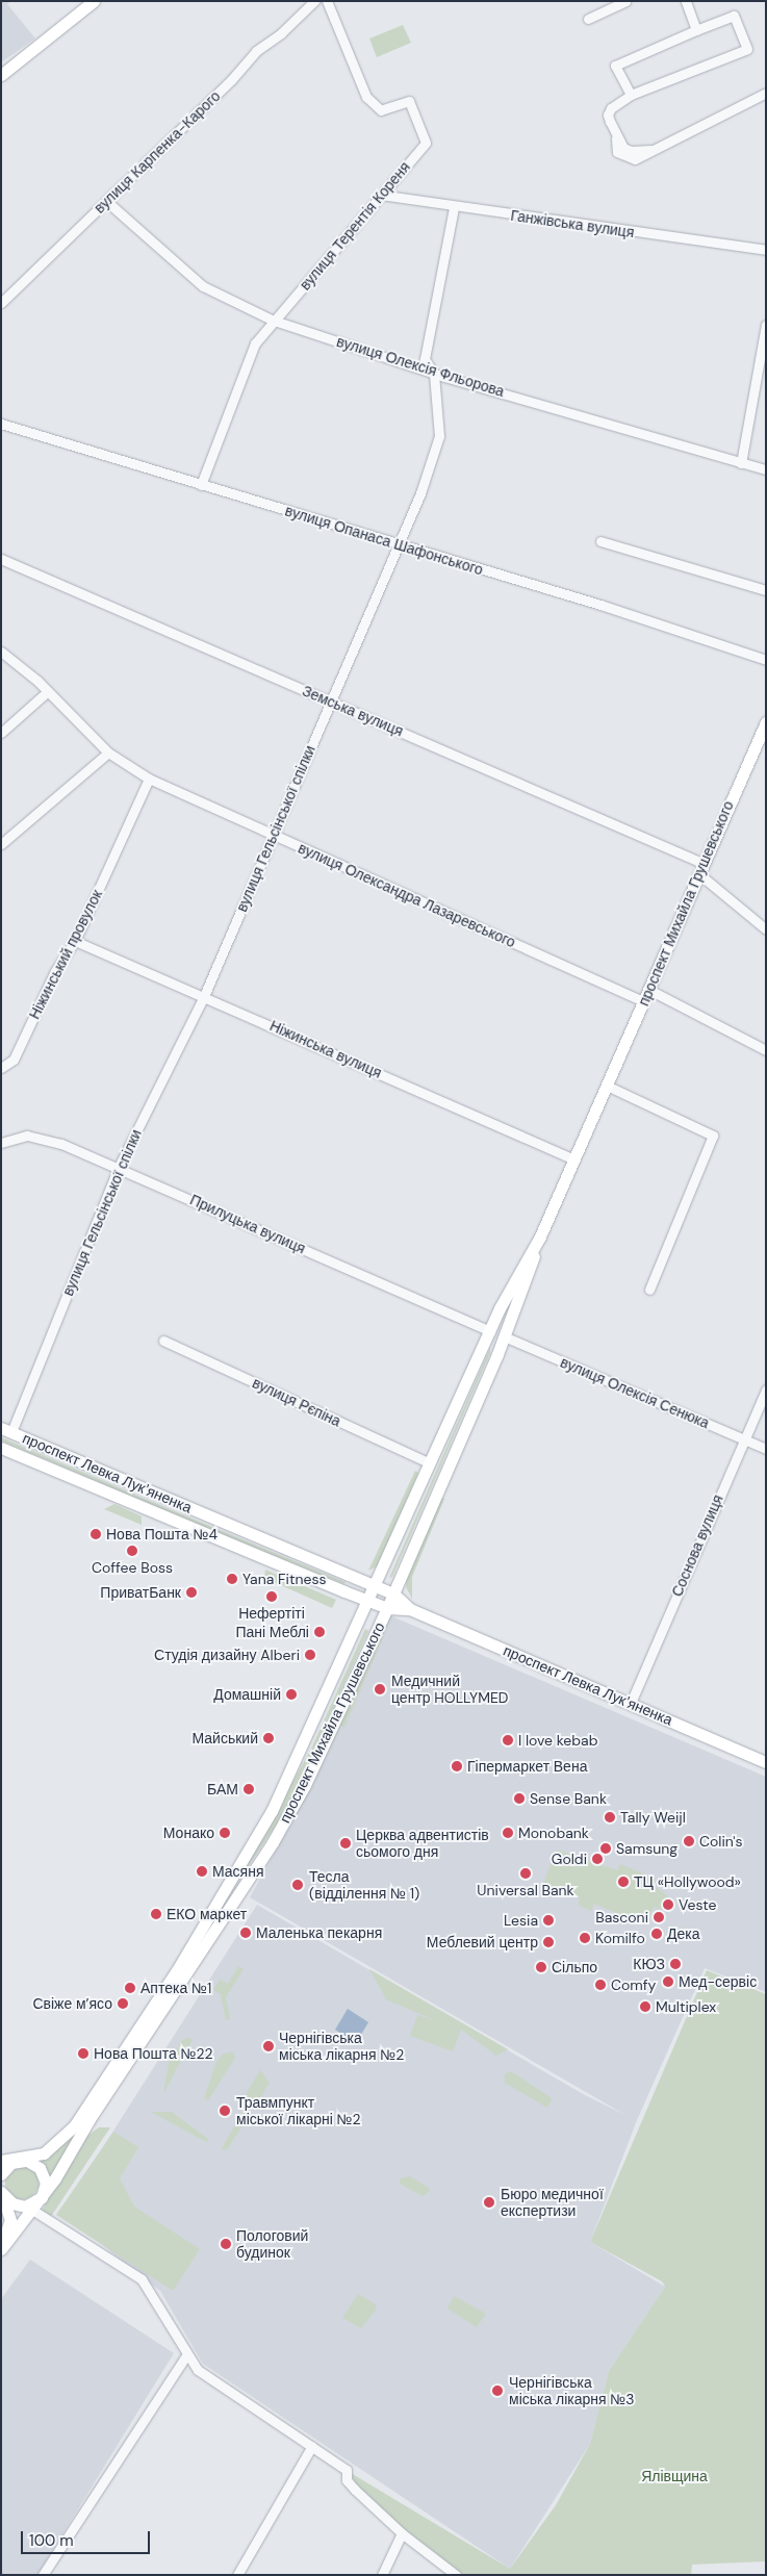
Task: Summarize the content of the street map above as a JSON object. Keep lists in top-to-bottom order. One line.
{"streets":{"main road":["проспект Михайла Грушевського","проспект Левка Лукʼяненка"],"street":["вулиця Карпенка-Карого","Ганжівська вулиця","вулиця Терентія Кореня","вулиця Олексія Фльорова","вулиця Опанаса Шафонського","Земська вулиця","вулиця Гельсінської спілки","вулиця Олександра Лазаревського","Ніжинський провулок","Ніжинська вулиця","Прилуцька вулиця","вулиця Олексія Сенюка","вулиця Рєпіна","Соснова вулиця"]},"crossings":[["вулиця Карпенка-Карого","вулиця Олексія Фльорова"],["Ганжівська вулиця","вулиця Терентія Кореня"],["Ганжівська вулиця","вулиця Гельсінської спілки"],["вулиця Терентія Кореня","вулиця Олексія Фльорова"],["вулиця Терентія Кореня","вулиця Опанаса Шафонського"],["вулиця Олексія Фльорова","вулиця Гельсінської спілки"],["вулиця Опанаса Шафонського","вулиця Гельсінської спілки"],["Земська вулиця","вулиця Гельсінської спілки"],["Земська вулиця","проспект Михайла Грушевського"],["вулиця Гельсінської спілки","вулиця Олександра Лазаревського"],["вулиця Гельсінської спілки","Ніжинська вулиця"],["вулиця Гельсінської спілки","Прилуцька вулиця"],["вулиця Гельсінської спілки","проспект Левка Лукʼяненка"],["вулиця Олександра Лазаревського","проспект Михайла Грушевського"],["вулиця Олександра Лазаревського","Ніжинський провулок"],["проспект Михайла Грушевського","Ніжинська вулиця"],["проспект Михайла Грушевського","Прилуцька вулиця"],["проспект Михайла Грушевського","вулиця Олексія Сенюка"],["проспект Михайла Грушевського","вулиця Рєпіна"],["проспект Михайла Грушевського","проспект Левка Лукʼяненка"],["Ніжинський провулок","Ніжинська вулиця"],["вулиця Олексія Сенюка","Соснова вулиця"],["проспект Левка Лукʼяненка","Соснова вулиця"]],"parks":["Ялівщина"],"places":["Нова Пошта №4","Coffee Boss","Yana Fitness","ПриватБанк","Нефертіті","Пані Меблі","Студія дизайну Alberi","Медичний центр HOLLYMED","Домашній","Майський","I love kebab","Гіпермаркет Вена","БАМ","Sense Bank","Tally Weijl","Монако","Monobank","Colin's","Церква адвентистів сьомого дня","Samsung","Goldi","Масяня","Universal Bank","ТЦ «Hollywood»","Тесла (відділення № 1)","Veste","ЕКО маркет","Basconi","Lesia","Маленька пекарня","Дека","Komilfo","Меблевий центр","КЮЗ","Сільпо","Мед-сервіс","Comfy","Аптека №1","Свіже м’ясо","Multiplex","Чернігівська міська лікарня №2","Нова Пошта №22","Травмпункт міської лікарні №2","Бюро медичної експертизи","Пологовий будинок","Чернігівська міська лікарня №3"],"scale_bar":"100 m"}
